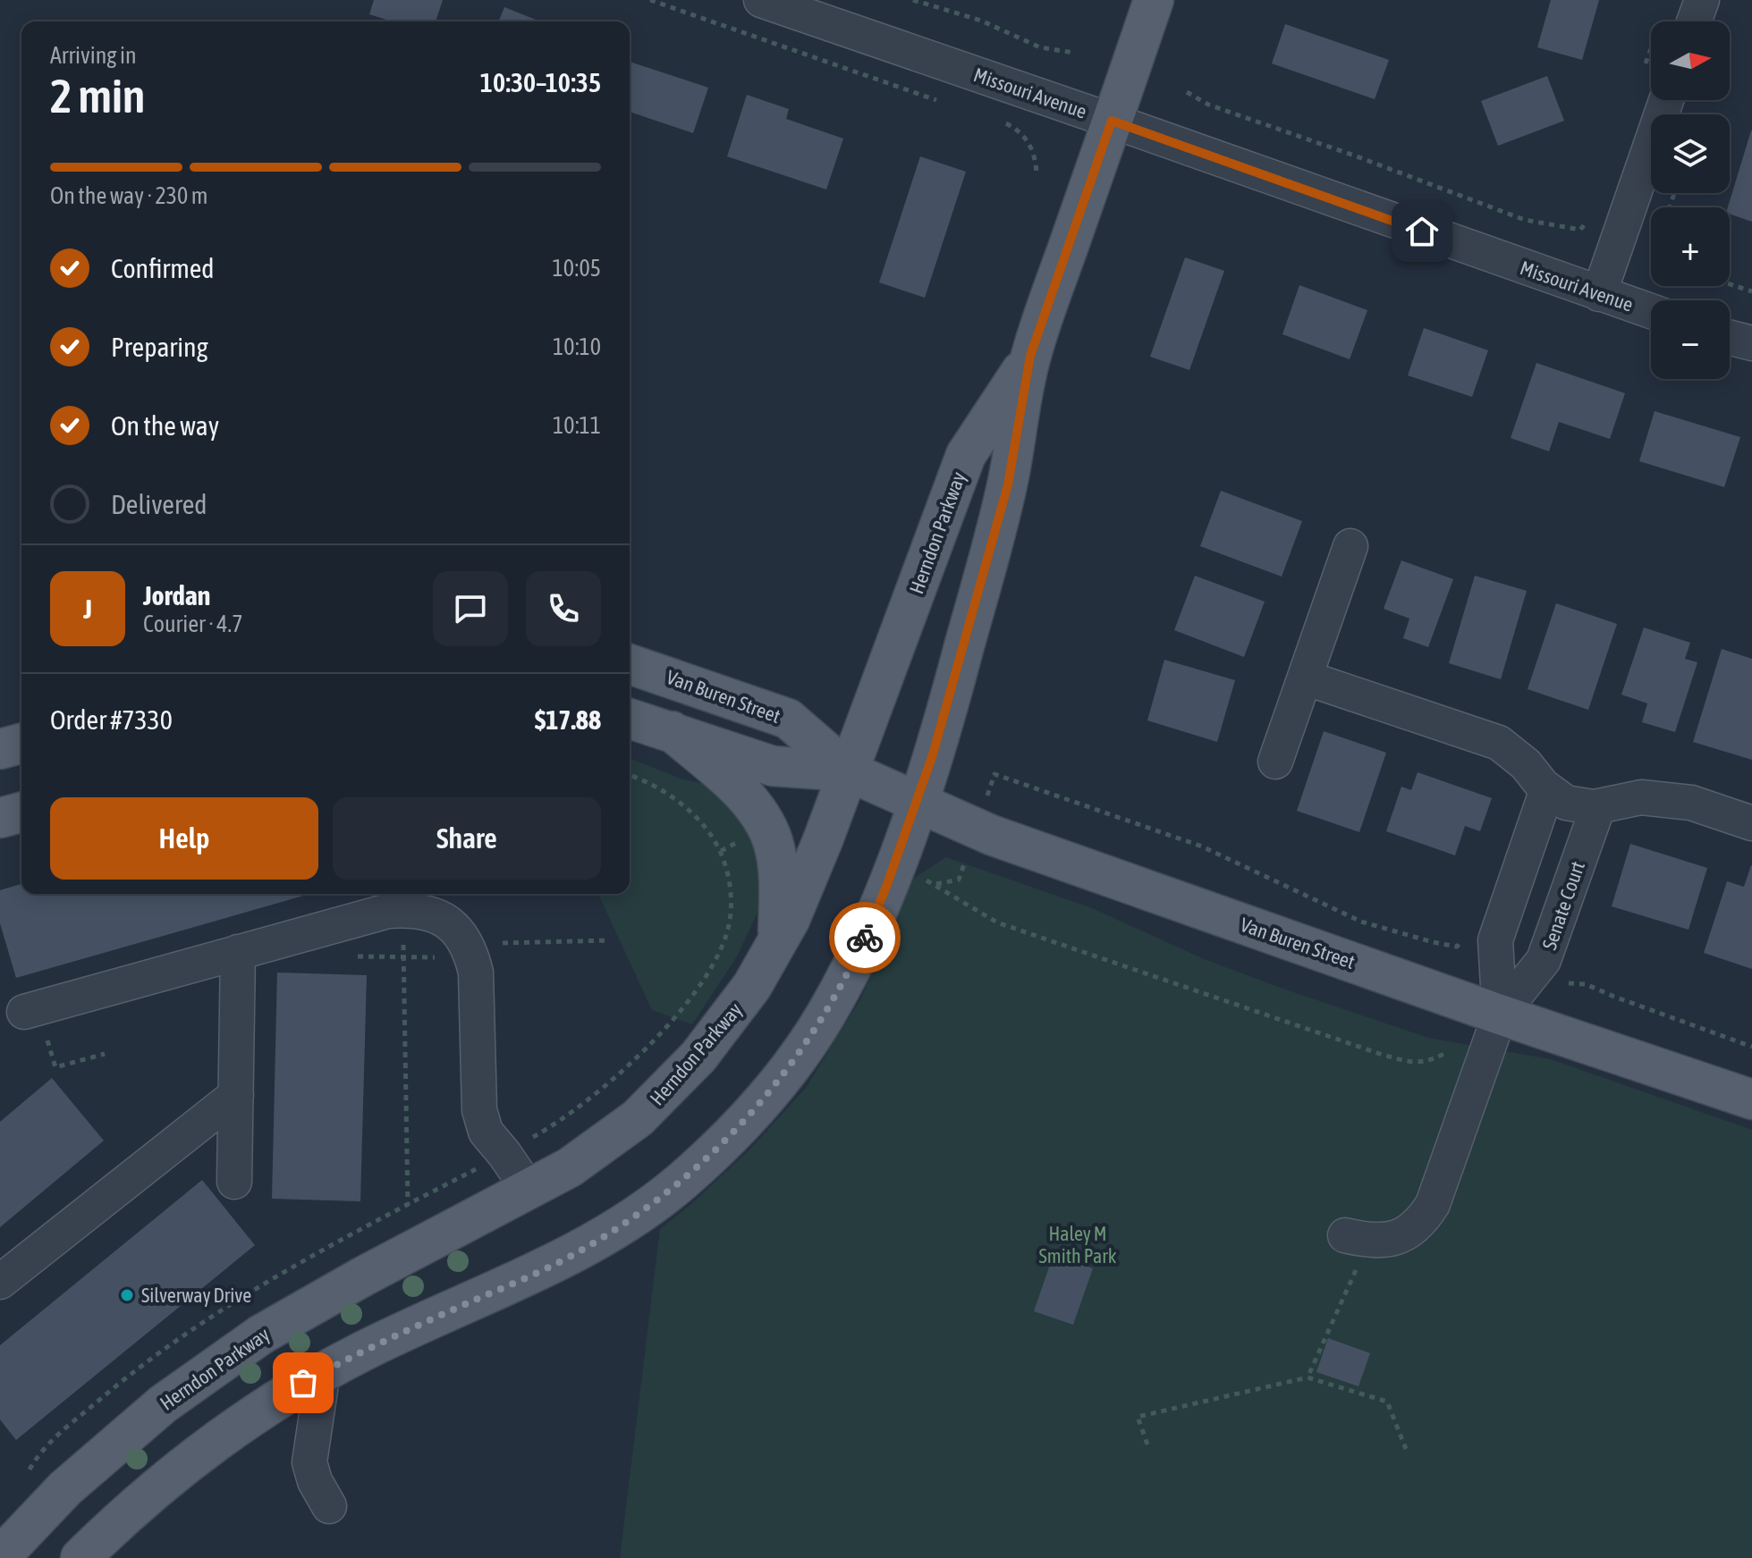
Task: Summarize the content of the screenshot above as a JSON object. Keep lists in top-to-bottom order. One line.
{"streets":{"main road":["Herndon Parkway","Van Buren Street"],"street":["Missouri Avenue","Senate Court"]},"crossings":[["Missouri Avenue","Herndon Parkway"],["Herndon Parkway","Van Buren Street"],["Van Buren Street","Senate Court"]],"parks":["Haley M Smith Park"],"places":["Silverway Drive"],"north":"right","page":{"map_buttons":["+","−"],"heading":["2 min","Arriving in","10:30–10:35"],"panel":["Jordan","Courier · 4.7","Order #7330","$17.88"],"bar":"On the way · 230 m","list":[["Confirmed","10:05"],["Preparing","10:10"],["On the way","10:11"],"Delivered"],"round":"J","buttons":["Help","Share"]}}
